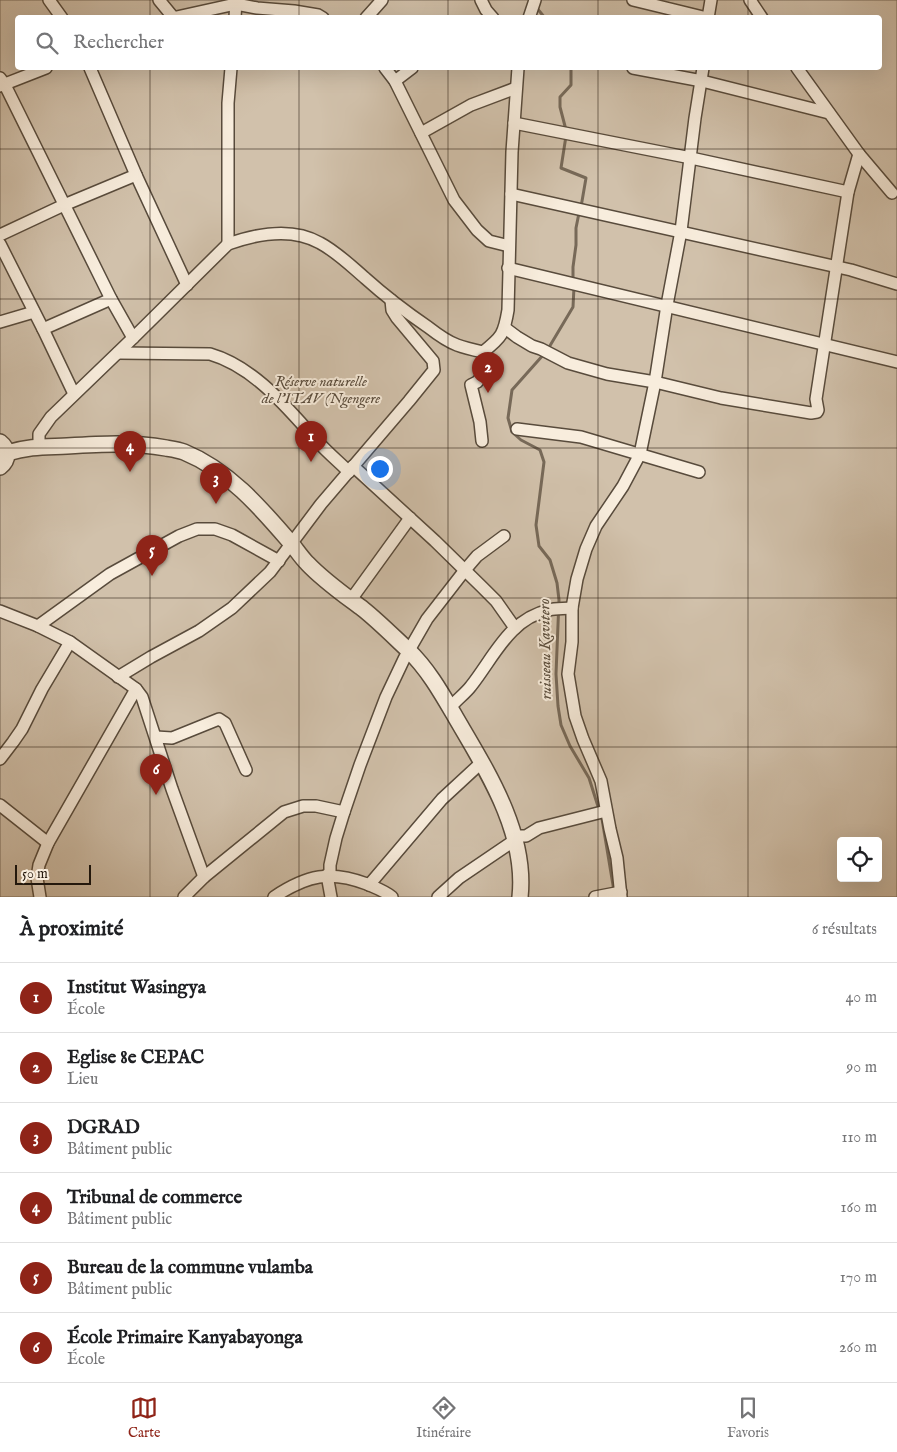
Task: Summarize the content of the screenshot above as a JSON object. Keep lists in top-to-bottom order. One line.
{"water":["ruisseau Kavitero"],"parks":["Réserve naturelle de l'ITAV (Ngengere"],"scale_bar":"50 m","page":{"search":"Rechercher","pins":["2","1","4","3","5","6"],"scale":"50 m","heading":["À proximité","6 résultats"],"list":[{"mark":"1","name":"Institut Wasingya","note":"École","value":"40 m"},{"mark":"2","name":"Eglise 8e CEPAC","note":"Lieu","value":"90 m"},{"mark":"3","name":"DGRAD","note":"Bâtiment public","value":"110 m"},{"mark":"4","name":"Tribunal de commerce","note":"Bâtiment public","value":"160 m"},{"mark":"5","name":"Bureau de la commune vulamba","note":"Bâtiment public","value":"170 m"},{"mark":"6","name":"École Primaire Kanyabayonga","note":"École","value":"260 m"}],"nav":["Carte","Itinéraire","Favoris"]}}
